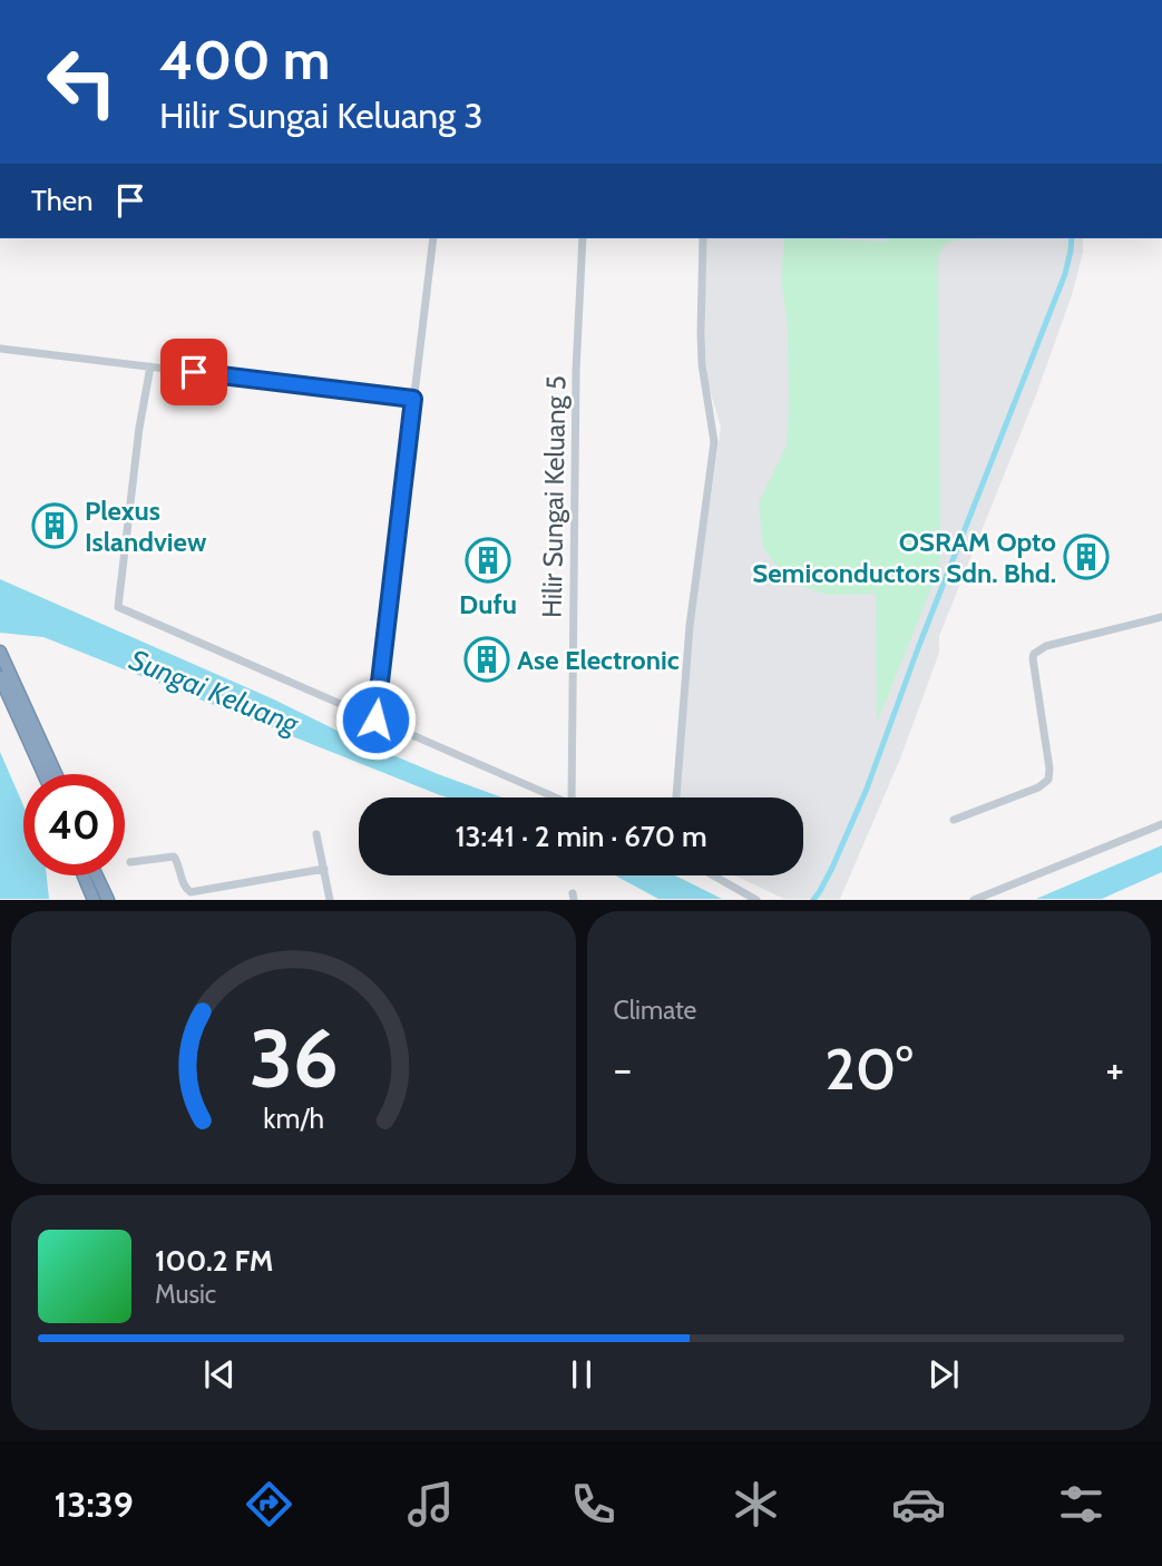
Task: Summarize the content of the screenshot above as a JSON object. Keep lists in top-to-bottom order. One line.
{"streets":{"street":["Hilir Sungai Keluang 5"]},"water":["Sungai Keluang"],"places":{"building":["Plexus Islandview","OSRAM Opto Semiconductors Sdn. Bhd.","Dufu","Ase Electronic"]},"page":{"turn":["400 m","Hilir Sungai Keluang 3"],"then":"Then","limit":"40","trip":"13:41 · 2 min · 670 m","tile":"Climate","heat":["−","20°","+"],"song":["100.2 FM","Music"],"tabs":"13:39","gauge":["36","km/h"]}}
